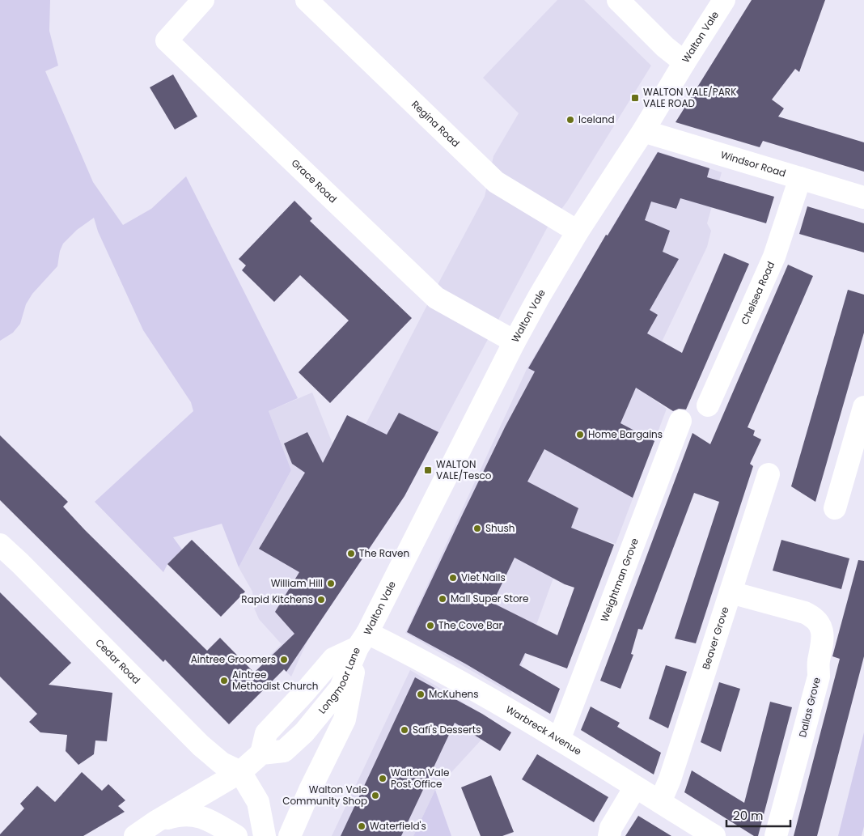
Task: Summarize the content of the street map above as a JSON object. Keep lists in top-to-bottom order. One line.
{"streets":{"main road":["Walton Vale","Regina Road","Windsor Road","Grace Road","Chelsea Road","Weightman Grove","Beaver Grove","Cedar Road","Longmoor Lane","Dallas Grove","Warbreck Avenue"]},"crossings":[["Walton Vale","Regina Road"],["Walton Vale","Windsor Road"],["Walton Vale","Grace Road"],["Walton Vale","Longmoor Lane"],["Walton Vale","Warbreck Avenue"],["Windsor Road","Chelsea Road"],["Weightman Grove","Warbreck Avenue"],["Beaver Grove","Dallas Grove"],["Beaver Grove","Warbreck Avenue"],["Cedar Road","Longmoor Lane"],["Longmoor Lane","Warbreck Avenue"]],"places":{"transit":["WALTON VALE/PARK VALE ROAD","WALTON VALE/Tesco"],"other":["Iceland","Home Bargains","Shush","The Raven","Viet Nails","William Hill","Mall Super Store","Rapid Kitchens","The Cove Bar","Aintree Groomers","Aintree Methodist Church","McKuhens","Safi's Desserts","Walton Vale Post Office","Walton Vale Community Shop","Waterfield's"]},"scale_bar":"20 m"}
